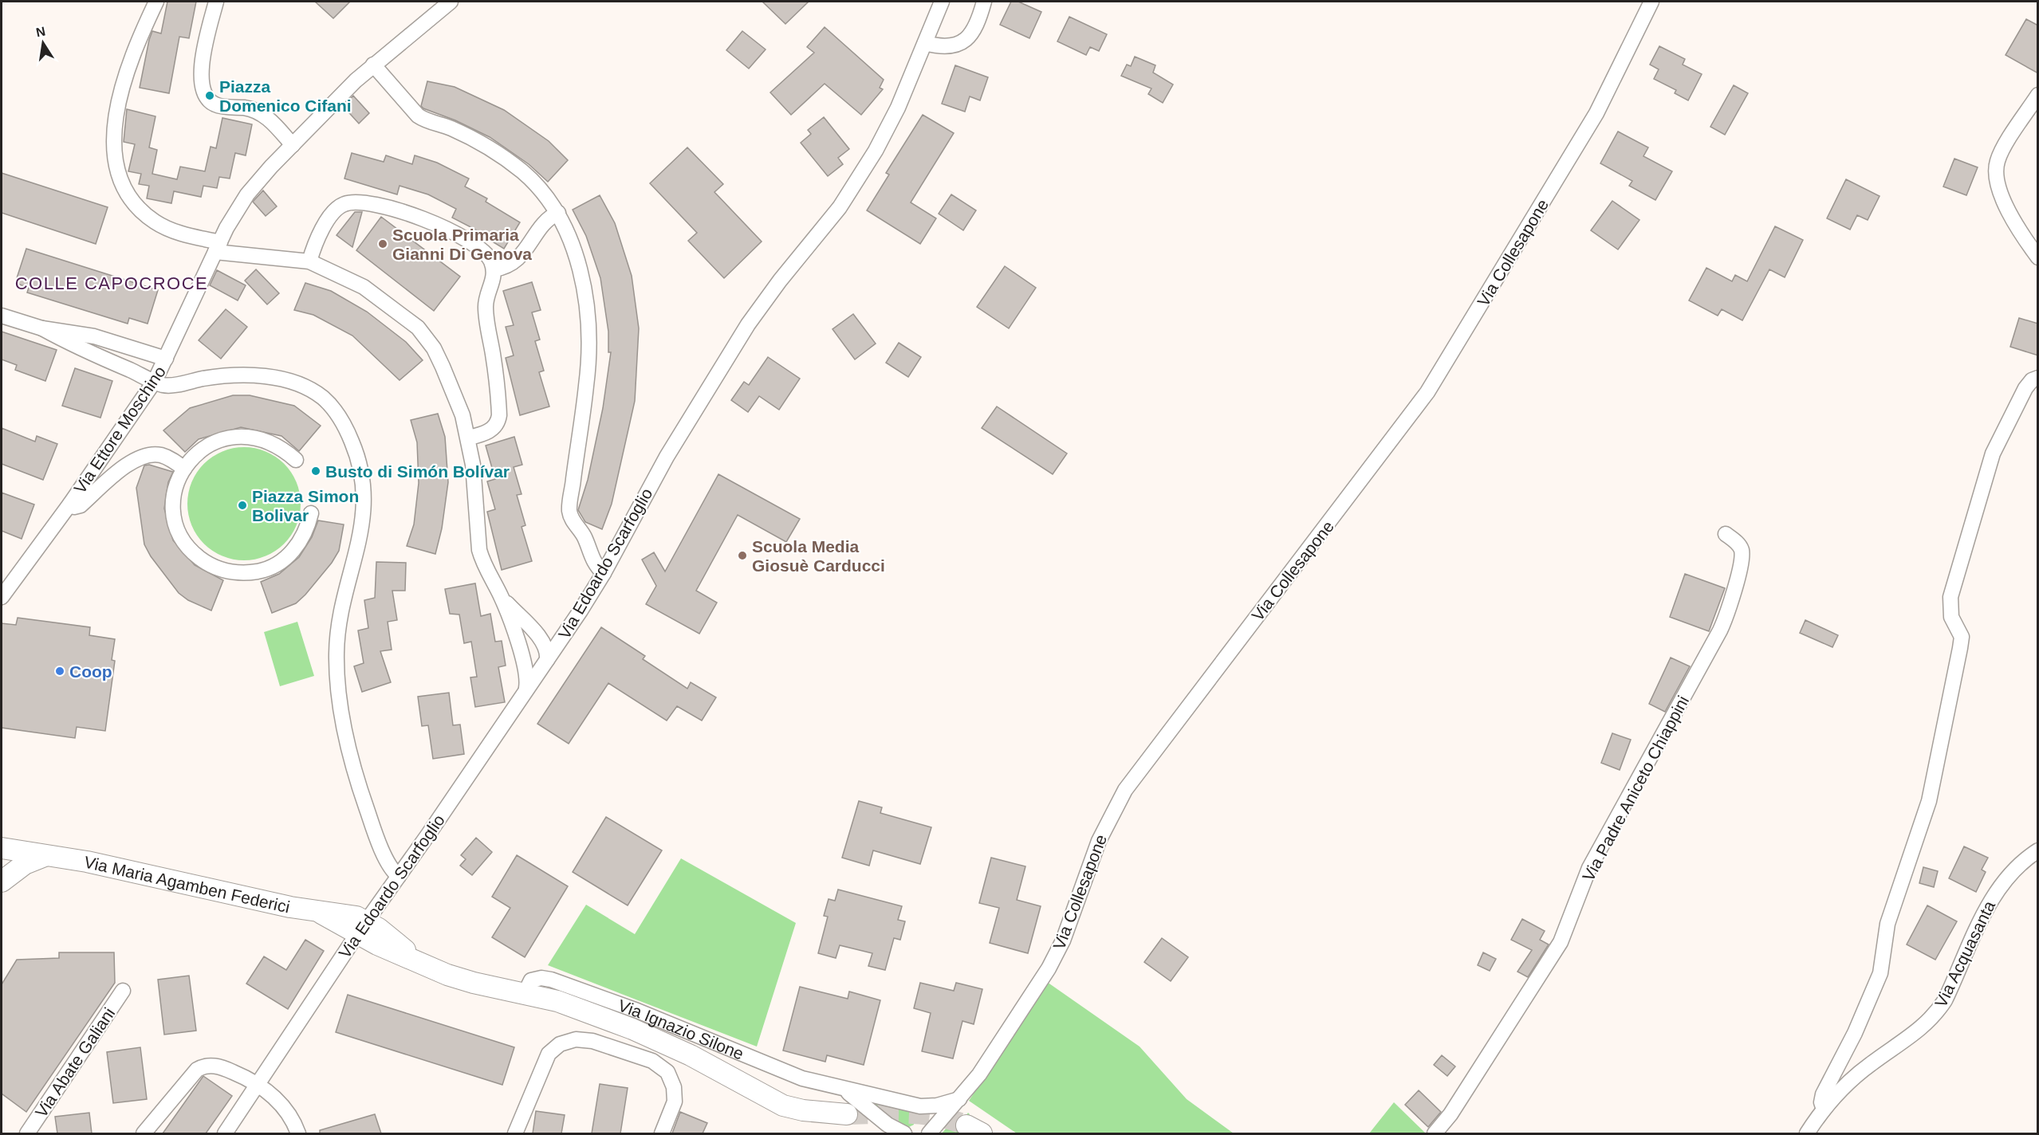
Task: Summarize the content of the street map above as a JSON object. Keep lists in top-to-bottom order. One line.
{"streets":{"street":["Via Collesapone","Via Ettore Moschino","Via Edoardo Scarfoglio","Via Padre Aniceto Chiappini","Via Maria Agamben Federici","Via Acquasanta","Via Ignazio Silone","Via Abate Galiani"]},"crossings":[["Via Collesapone","Via Ignazio Silone"],["Via Edoardo Scarfoglio","Via Maria Agamben Federici"],["Via Edoardo Scarfoglio","Via Ignazio Silone"],["Via Maria Agamben Federici","Via Ignazio Silone"]],"districts":["COLLE CAPOCROCE"],"places":["Piazza Domenico Cifani","Scuola Primaria Gianni Di Genova","Busto di Simón Bolívar","Piazza Simon Bolivar","Scuola Media Giosuè Carducci","Coop"],"north":"top"}
